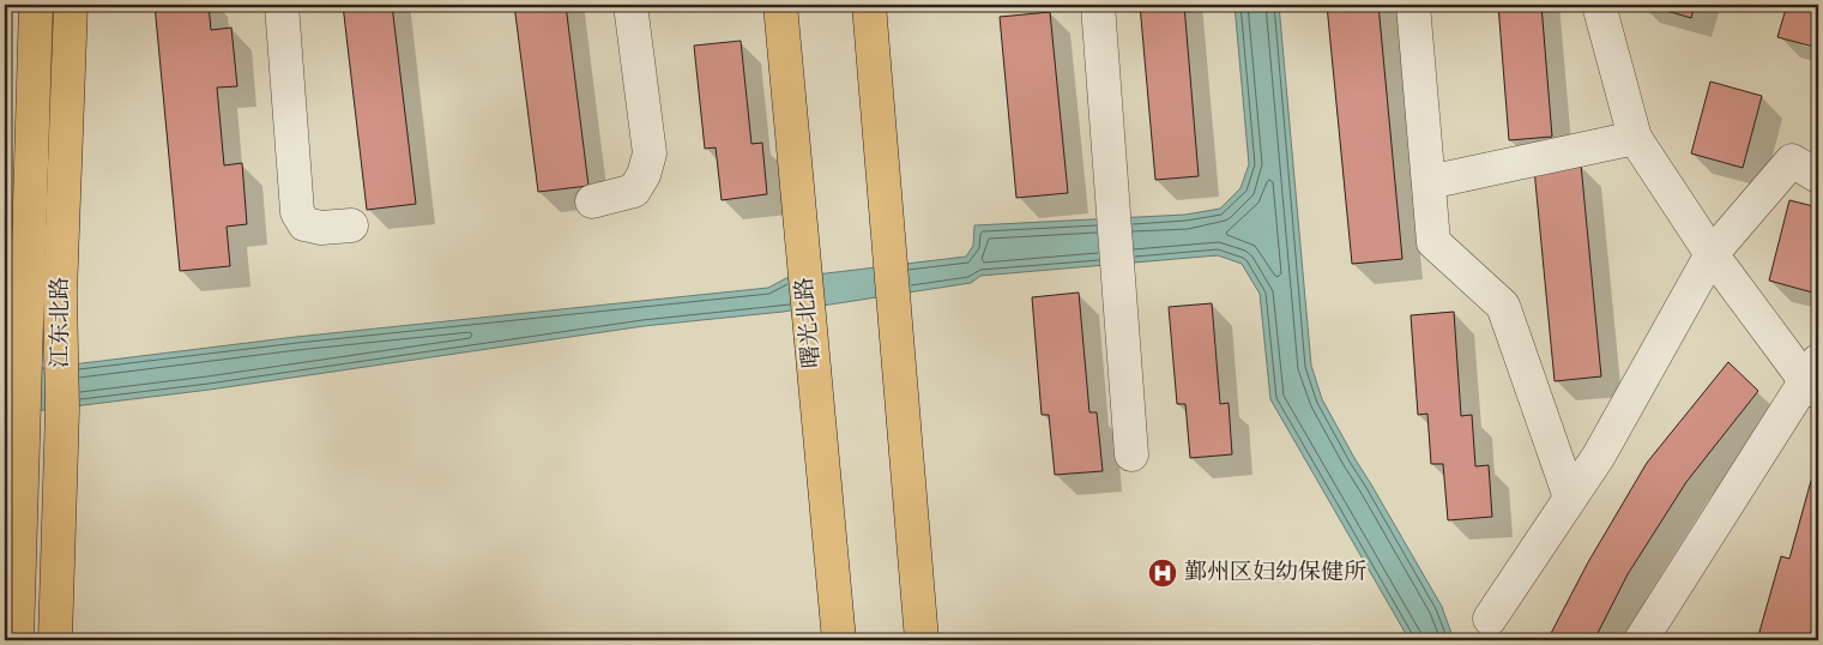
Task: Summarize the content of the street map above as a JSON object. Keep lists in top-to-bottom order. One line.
{"streets":{"main road":["江东北路","曙光北路"]},"places":{"hospital":["鄞州区妇幼保健所"]}}
